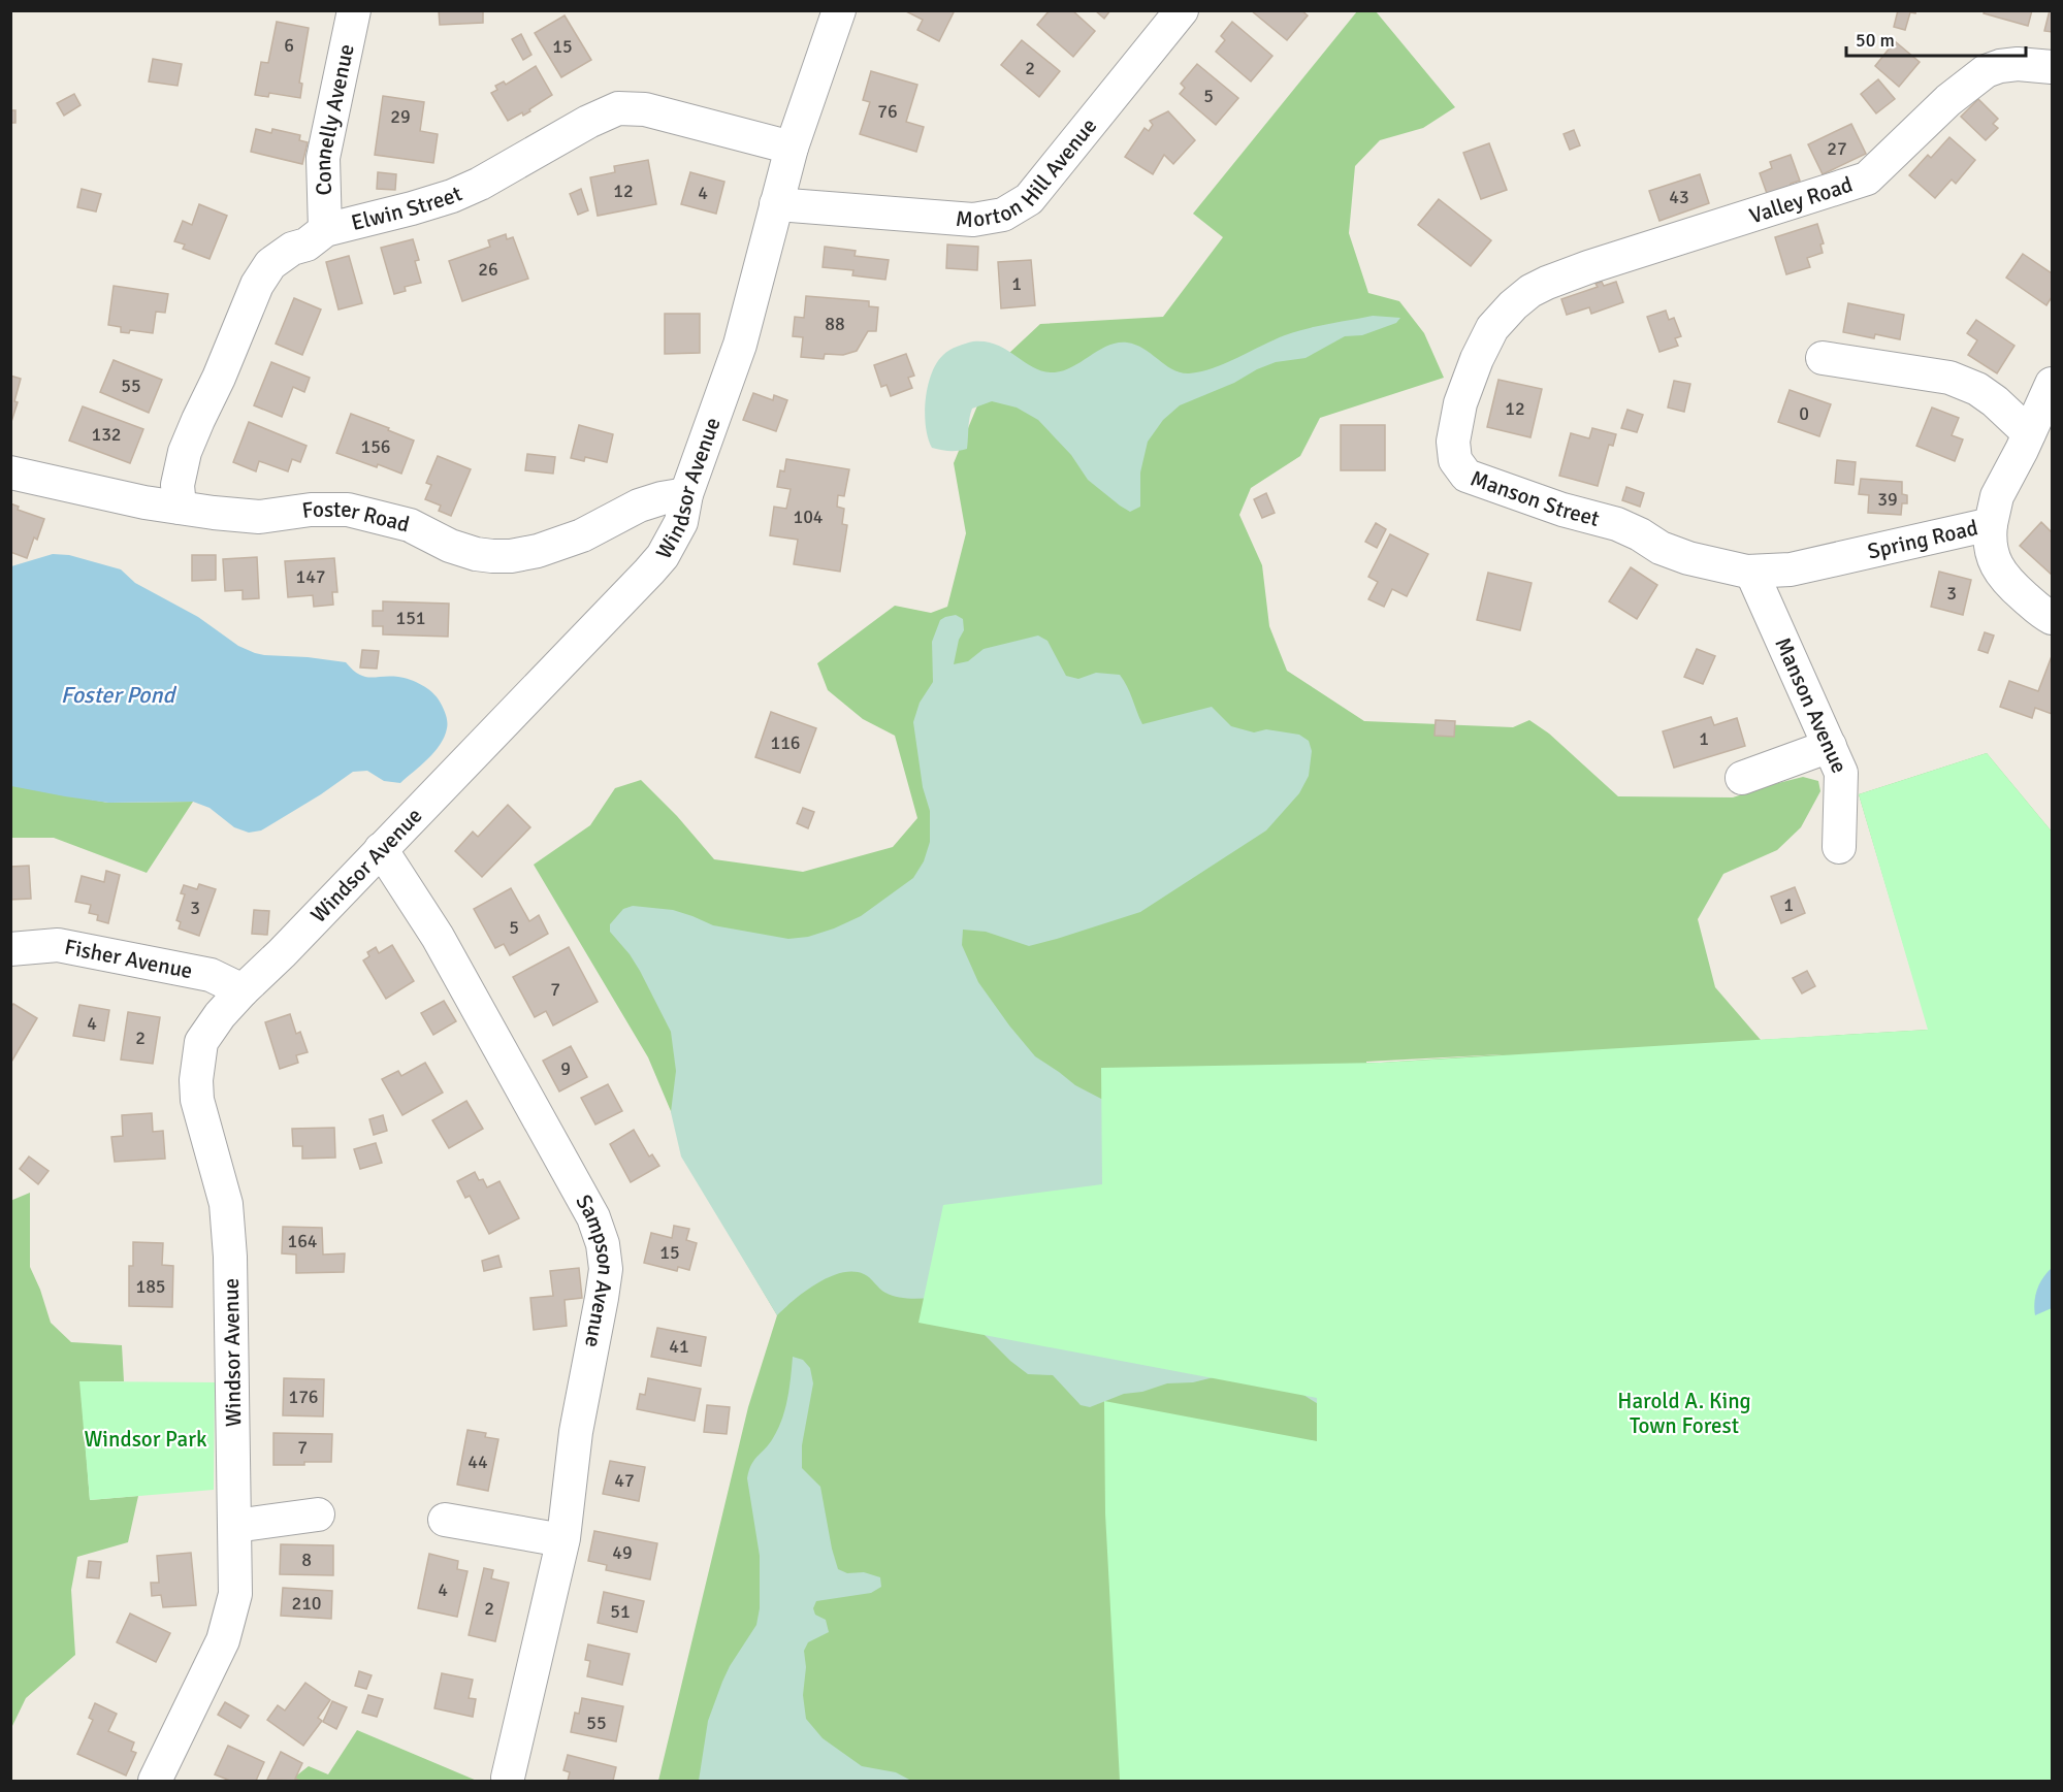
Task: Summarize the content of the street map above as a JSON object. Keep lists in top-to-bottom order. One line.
{"streets":{"street":["Connelly Avenue","Morton Hill Avenue","Valley Road","Elwin Street","Windsor Avenue","Manson Street","Foster Road","Spring Road","Manson Avenue","Fisher Avenue","Sampson Avenue"]},"crossings":[["Connelly Avenue","Elwin Street"],["Morton Hill Avenue","Windsor Avenue"],["Valley Road","Manson Street"],["Elwin Street","Windsor Avenue"],["Elwin Street","Foster Road"],["Windsor Avenue","Foster Road"],["Windsor Avenue","Fisher Avenue"],["Windsor Avenue","Sampson Avenue"],["Manson Street","Spring Road"],["Manson Street","Manson Avenue"]],"water":["Foster Pond"],"parks":["Harold A. King Town Forest","Windsor Park"],"house_numbers":["6","15","2","5","76","29","27","12","4","43","26","1","88","55","12","0","132","156","39","104","147","3","151","1","116","1","3","5","7","4","2","9","164","15","185","41","176","7","44","47","49","8","4","210","2","51","55"],"scale_bar":"50 m"}
